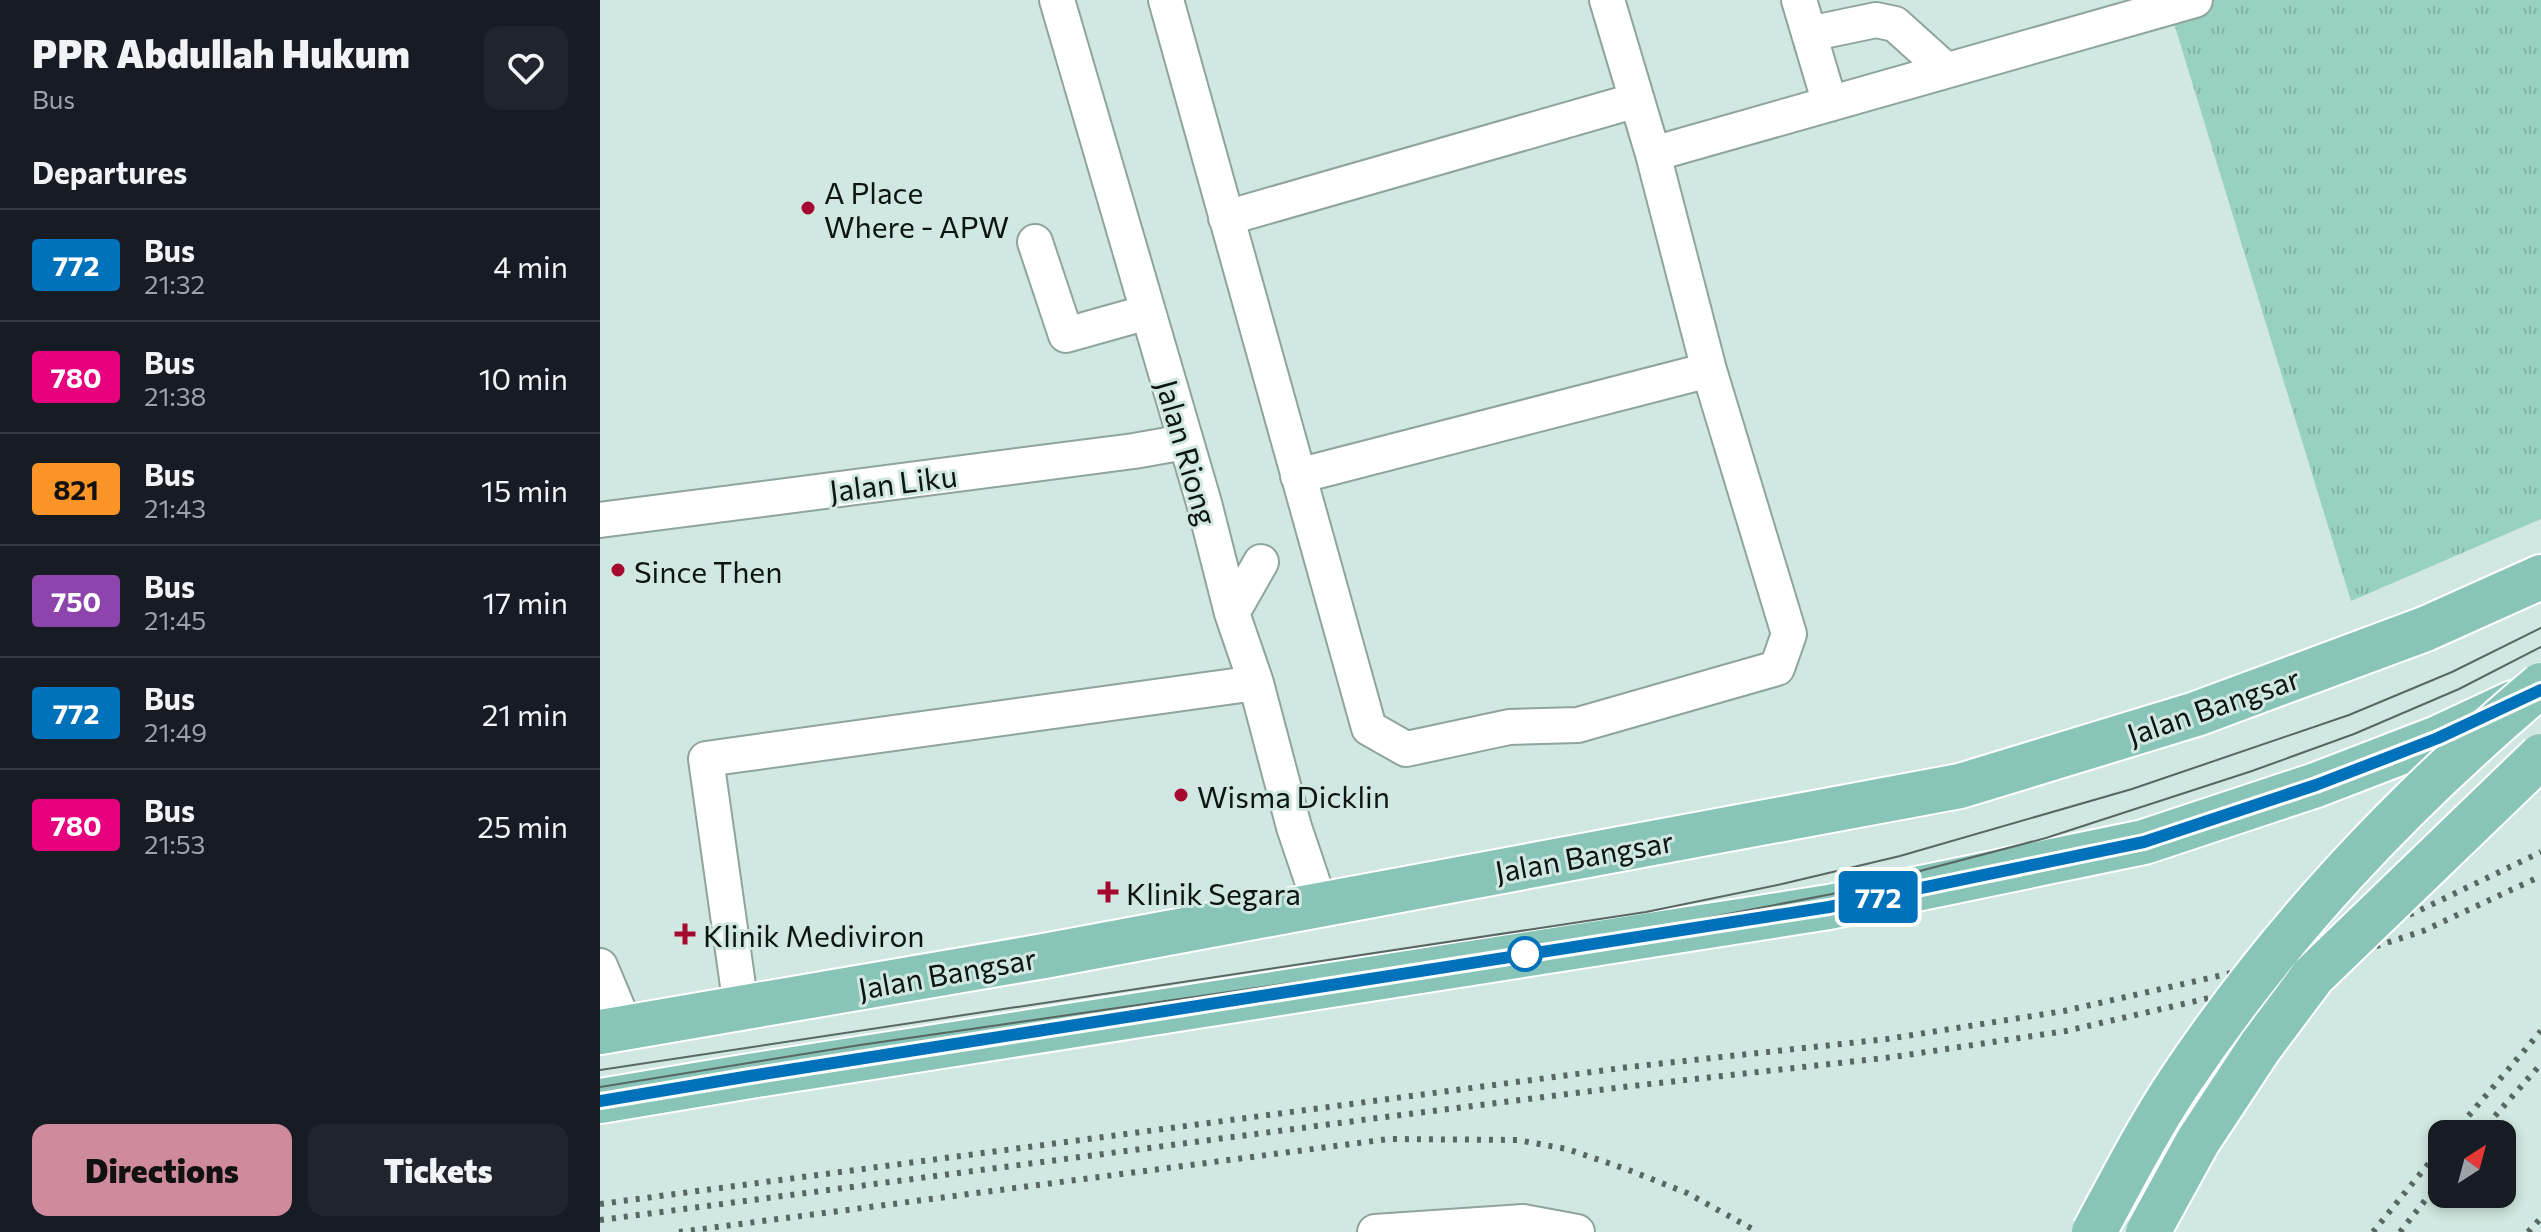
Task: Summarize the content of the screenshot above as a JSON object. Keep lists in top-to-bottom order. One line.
{"streets":{"main road":["Jalan Bangsar"],"street":["Jalan Riong","Jalan Liku"]},"crossings":[["Jalan Riong","Jalan Liku"],["Jalan Riong","Jalan Bangsar"]],"places":{"other":["A Place Where - APW","Since Then","Wisma Dicklin"],"health":["Klinik Segara","Klinik Mediviron"]},"lines":["bus line 772"],"north":"top right","page":{"heading":[["PPR Abdullah Hukum","Bus"],"Departures"],"on_map":"772","list":[{"mark":"772","name":"Bus","note":"21:32","value":"4 min"},{"mark":"780","name":"Bus","note":"21:38","value":"10 min"},{"mark":"821","name":"Bus","note":"21:43","value":"15 min"},{"mark":"750","name":"Bus","note":"21:45","value":"17 min"},{"mark":"772","name":"Bus","note":"21:49","value":"21 min"},{"mark":"780","name":"Bus","note":"21:53","value":"25 min"}],"buttons":["Directions","Tickets"]}}
